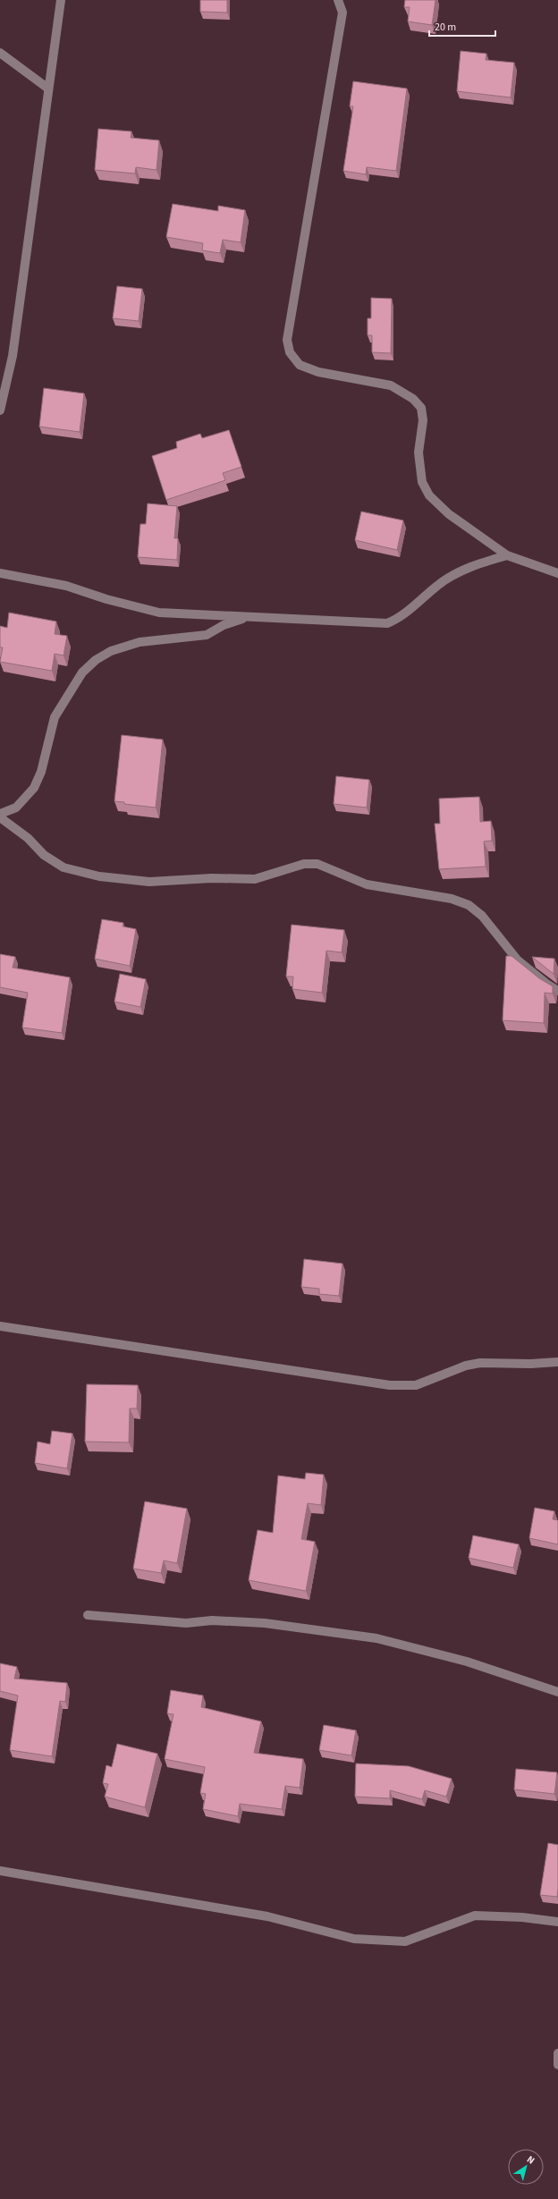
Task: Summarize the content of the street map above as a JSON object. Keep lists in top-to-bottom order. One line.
{"scale_bar":"20 m","north":"top right"}
